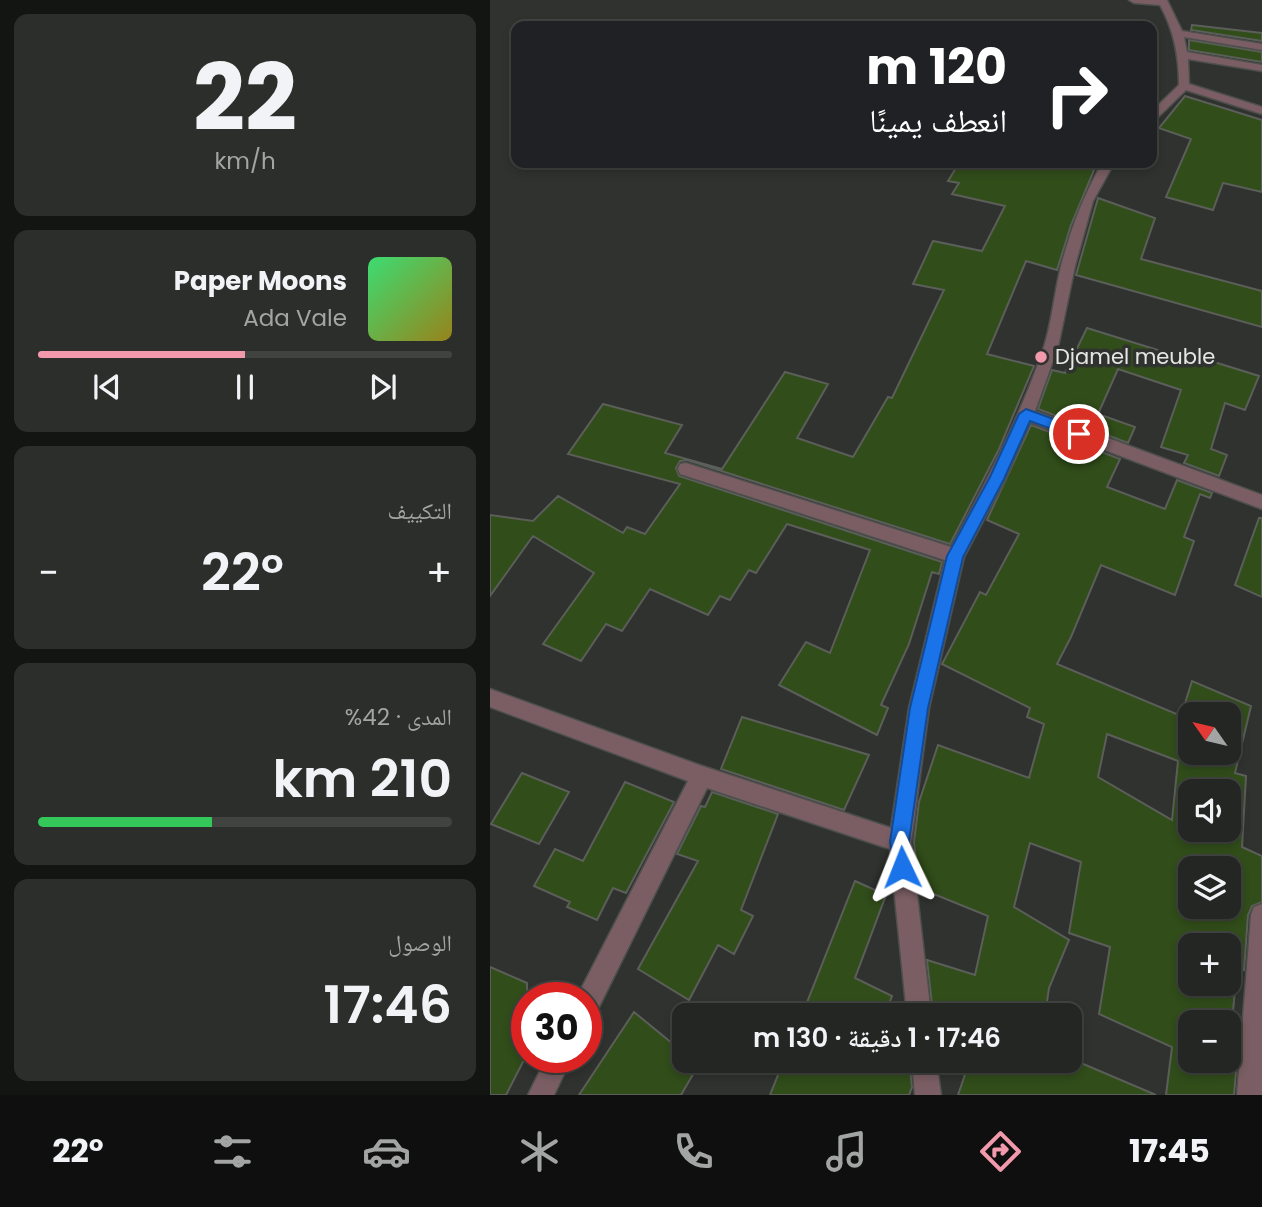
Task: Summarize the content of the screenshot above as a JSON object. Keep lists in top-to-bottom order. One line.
{"places":["Djamel meuble"],"north":"top left","page":{"tile":[["22","km/h"],"التكييف",["المدى · 42%","210 km"],["الوصول","17:46"]],"turn":["120 m","انعطف يمينًا"],"song":["Paper Moons","Ada Vale"],"heat":["−","22°","+"],"map_buttons":["+","−"],"limit":"30","trip":"17:46 · 1 دقيقة · 130 m","tabs":["17:45","22°"]}}
